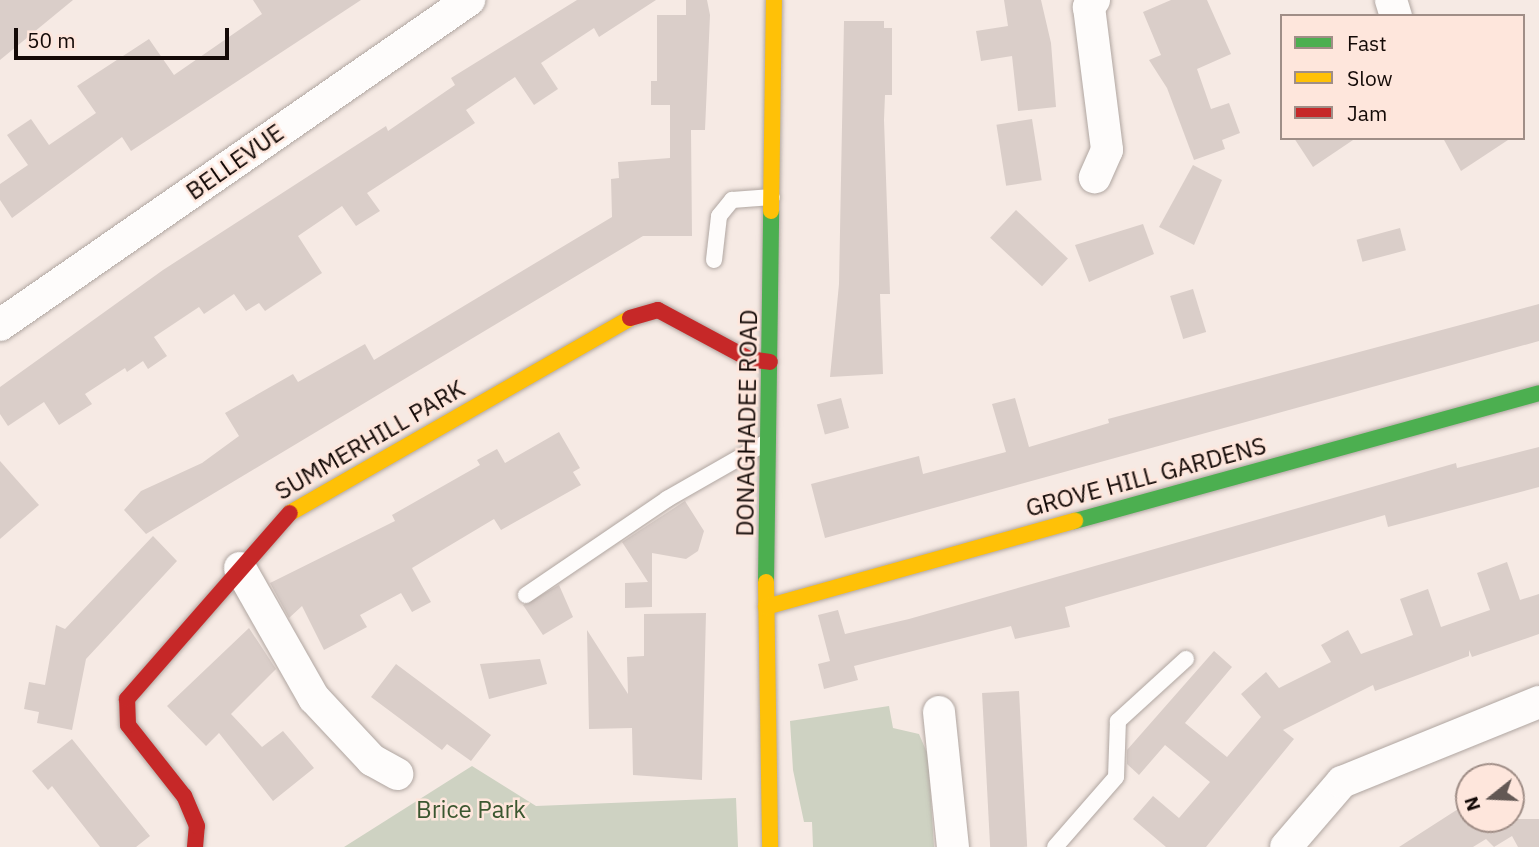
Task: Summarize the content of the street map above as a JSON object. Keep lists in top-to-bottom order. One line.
{"streets":{"street":["BELLEVUE","DONAGHADEE ROAD","SUMMERHILL PARK","GROVE HILL GARDENS"]},"crossings":[["DONAGHADEE ROAD","SUMMERHILL PARK"],["DONAGHADEE ROAD","GROVE HILL GARDENS"]],"parks":["Brice Park"],"legend":["Fast","Slow","Jam"],"scale_bar":"50 m","north":"left"}
